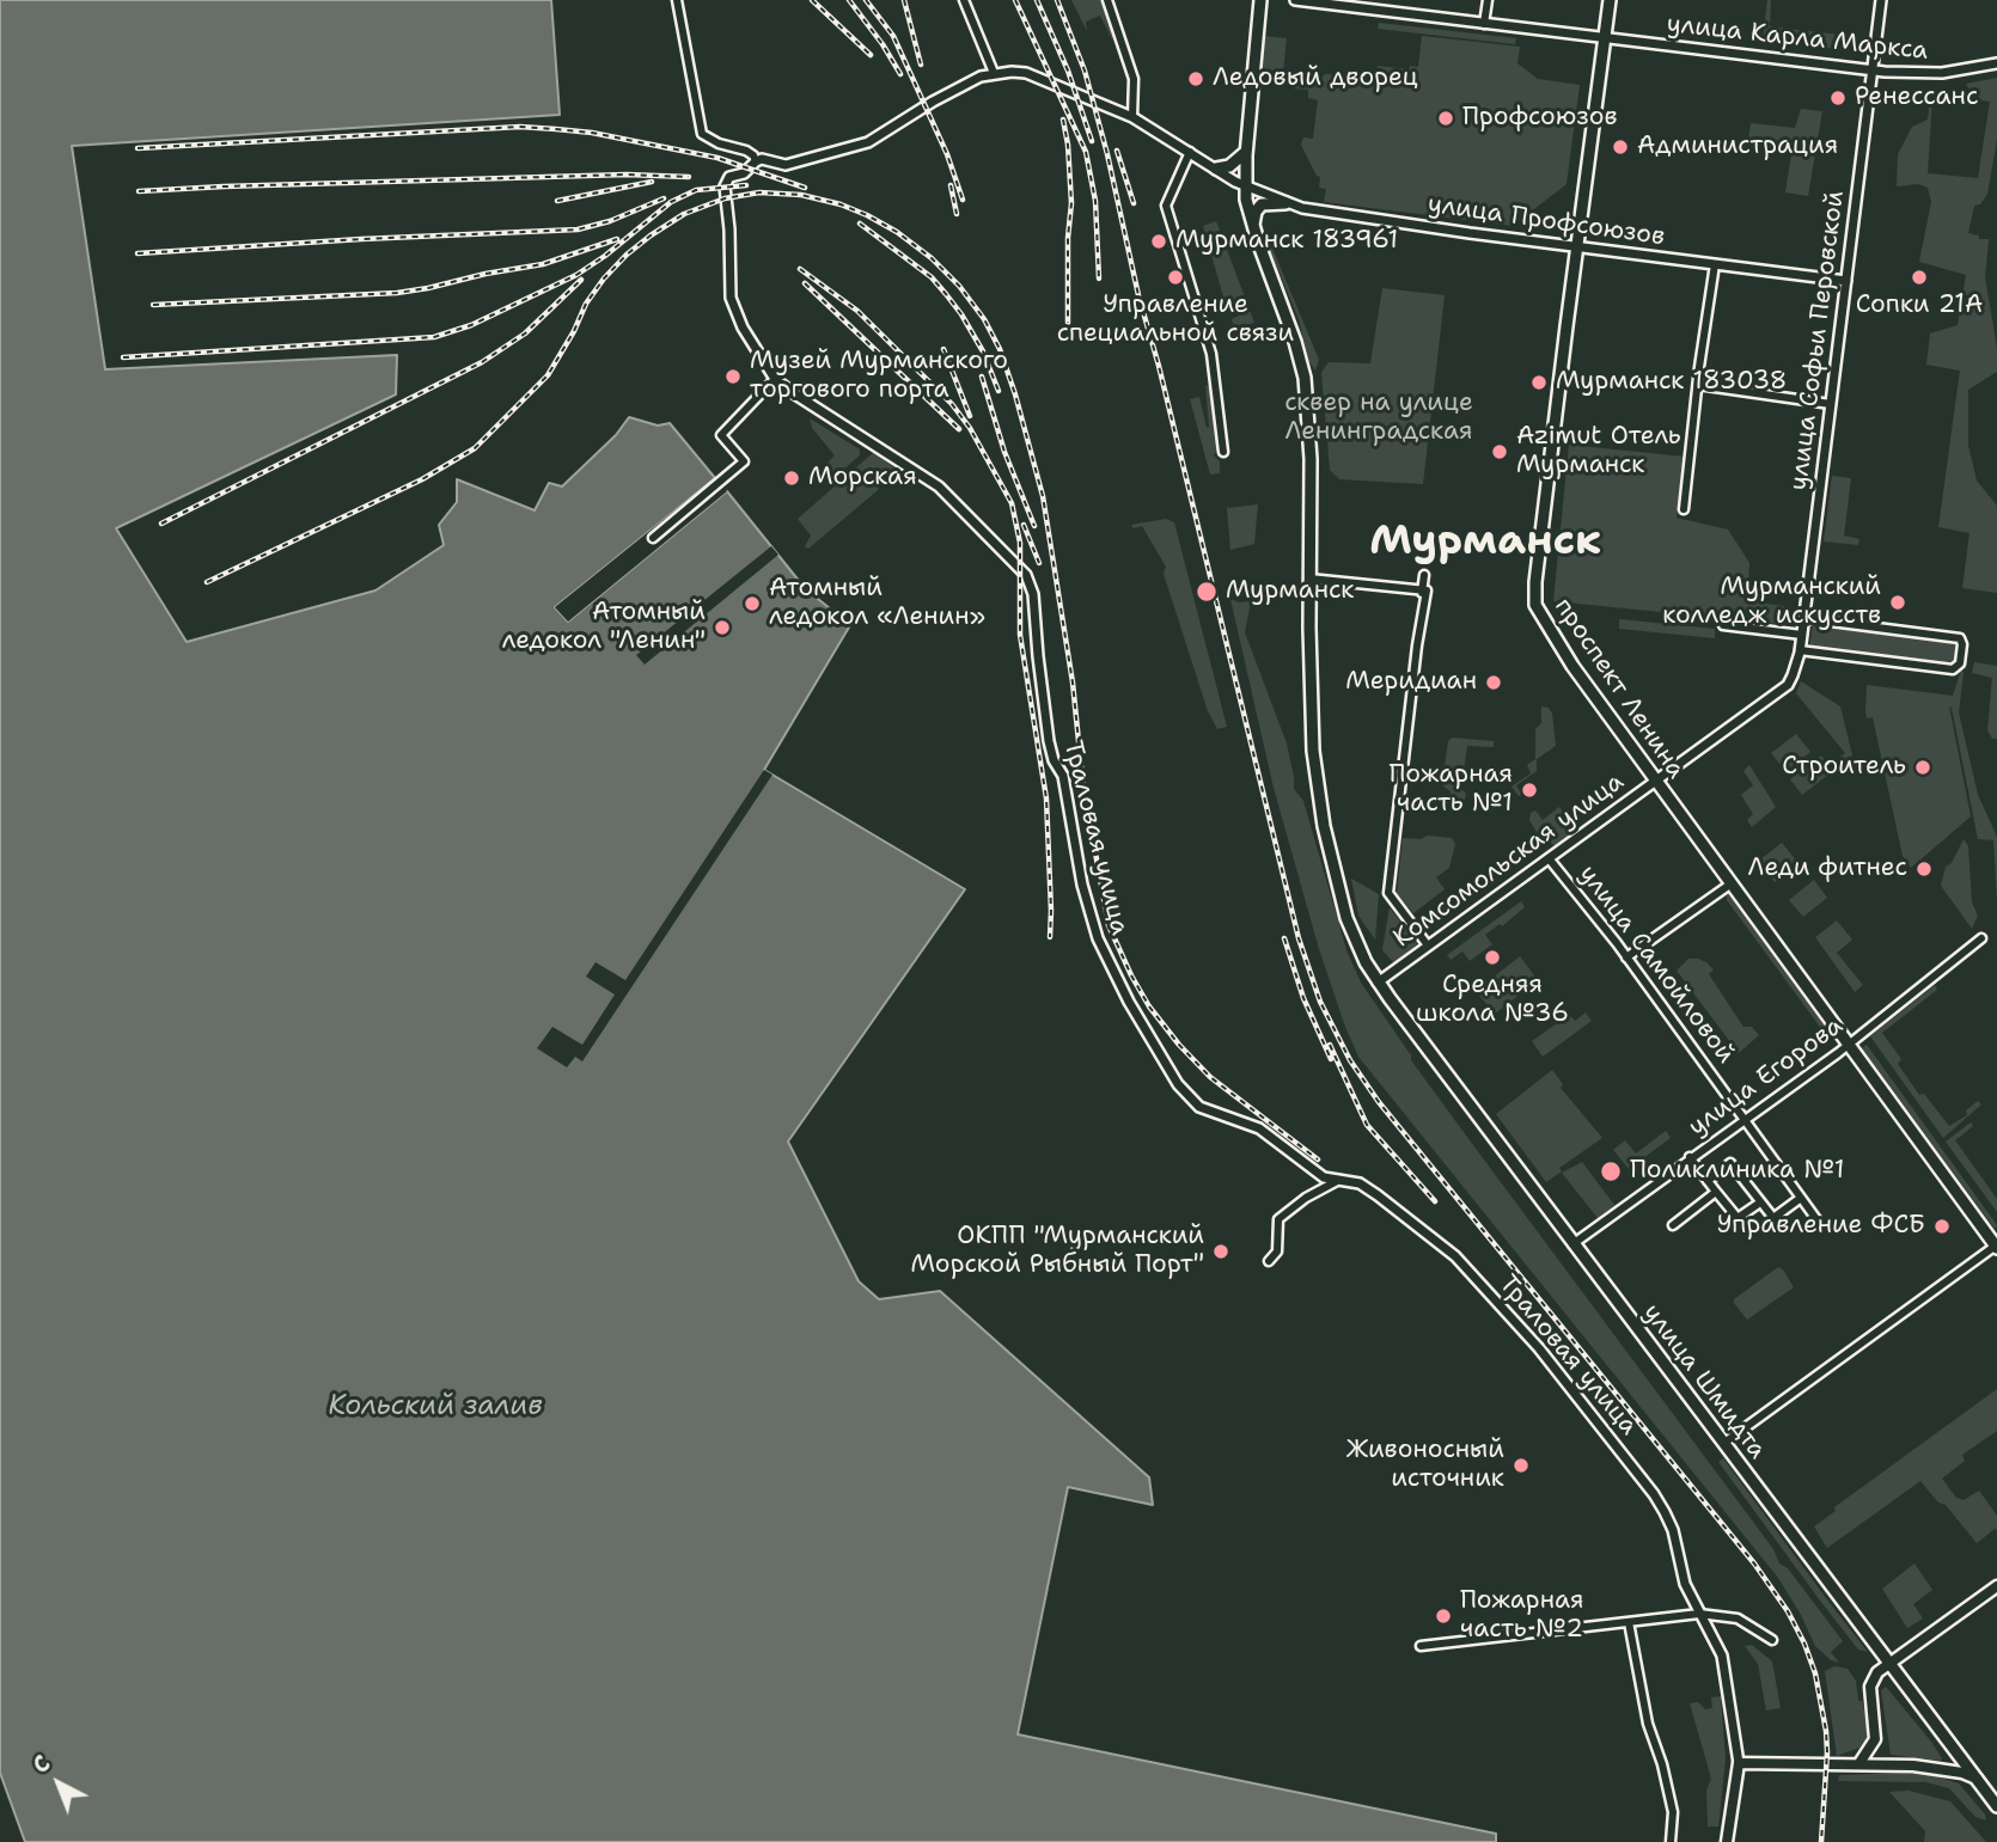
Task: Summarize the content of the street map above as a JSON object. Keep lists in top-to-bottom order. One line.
{"streets":{"main road":["проспект Ленина","улица Шмидта"],"street":["улица Карла Маркса","улица Профсоюзов","улица Софьи Перовской","Траловая улица","Комсомольская улица","улица Самойловой","улица Егорова"]},"crossings":[["улица Карла Маркса","улица Софьи Перовской"],["улица Карла Маркса","проспект Ленина"],["улица Профсоюзов","улица Софьи Перовской"],["улица Профсоюзов","проспект Ленина"],["улица Профсоюзов","улица Шмидта"],["улица Софьи Перовской","Комсомольская улица"],["проспект Ленина","Комсомольская улица"],["проспект Ленина","улица Егорова"],["Комсомольская улица","улица Самойловой"],["Комсомольская улица","улица Шмидта"],["улица Самойловой","улица Егорова"],["улица Егорова","улица Шмидта"]],"districts":["Мурманск"],"water":["Кольский залив"],"parks":["сквер на улице Ленинградская"],"places":["Ледовый дворец","Ренессанс","Профсоюзов","Администрация","Мурманск 183961","Управление специальной связи","Сопки 21А","Музей Мурманского торгового порта","Мурманск 183038","Azimut Отель Мурманск","Морская","Мурманск","Мурманский колледж искусств","Атомный ледокол «Ленин»","Атомный ледокол \"Ленин\"","Меридиан","Строитель","Пожарная часть №1","Леди фитнес","Средняя школа №36","Поликлиника №1","Управление ФСБ","ОКПП \"Мурманский Морской Рыбный Порт\"","Живоносный источник","Пожарная часть №2"],"north":"top left"}
